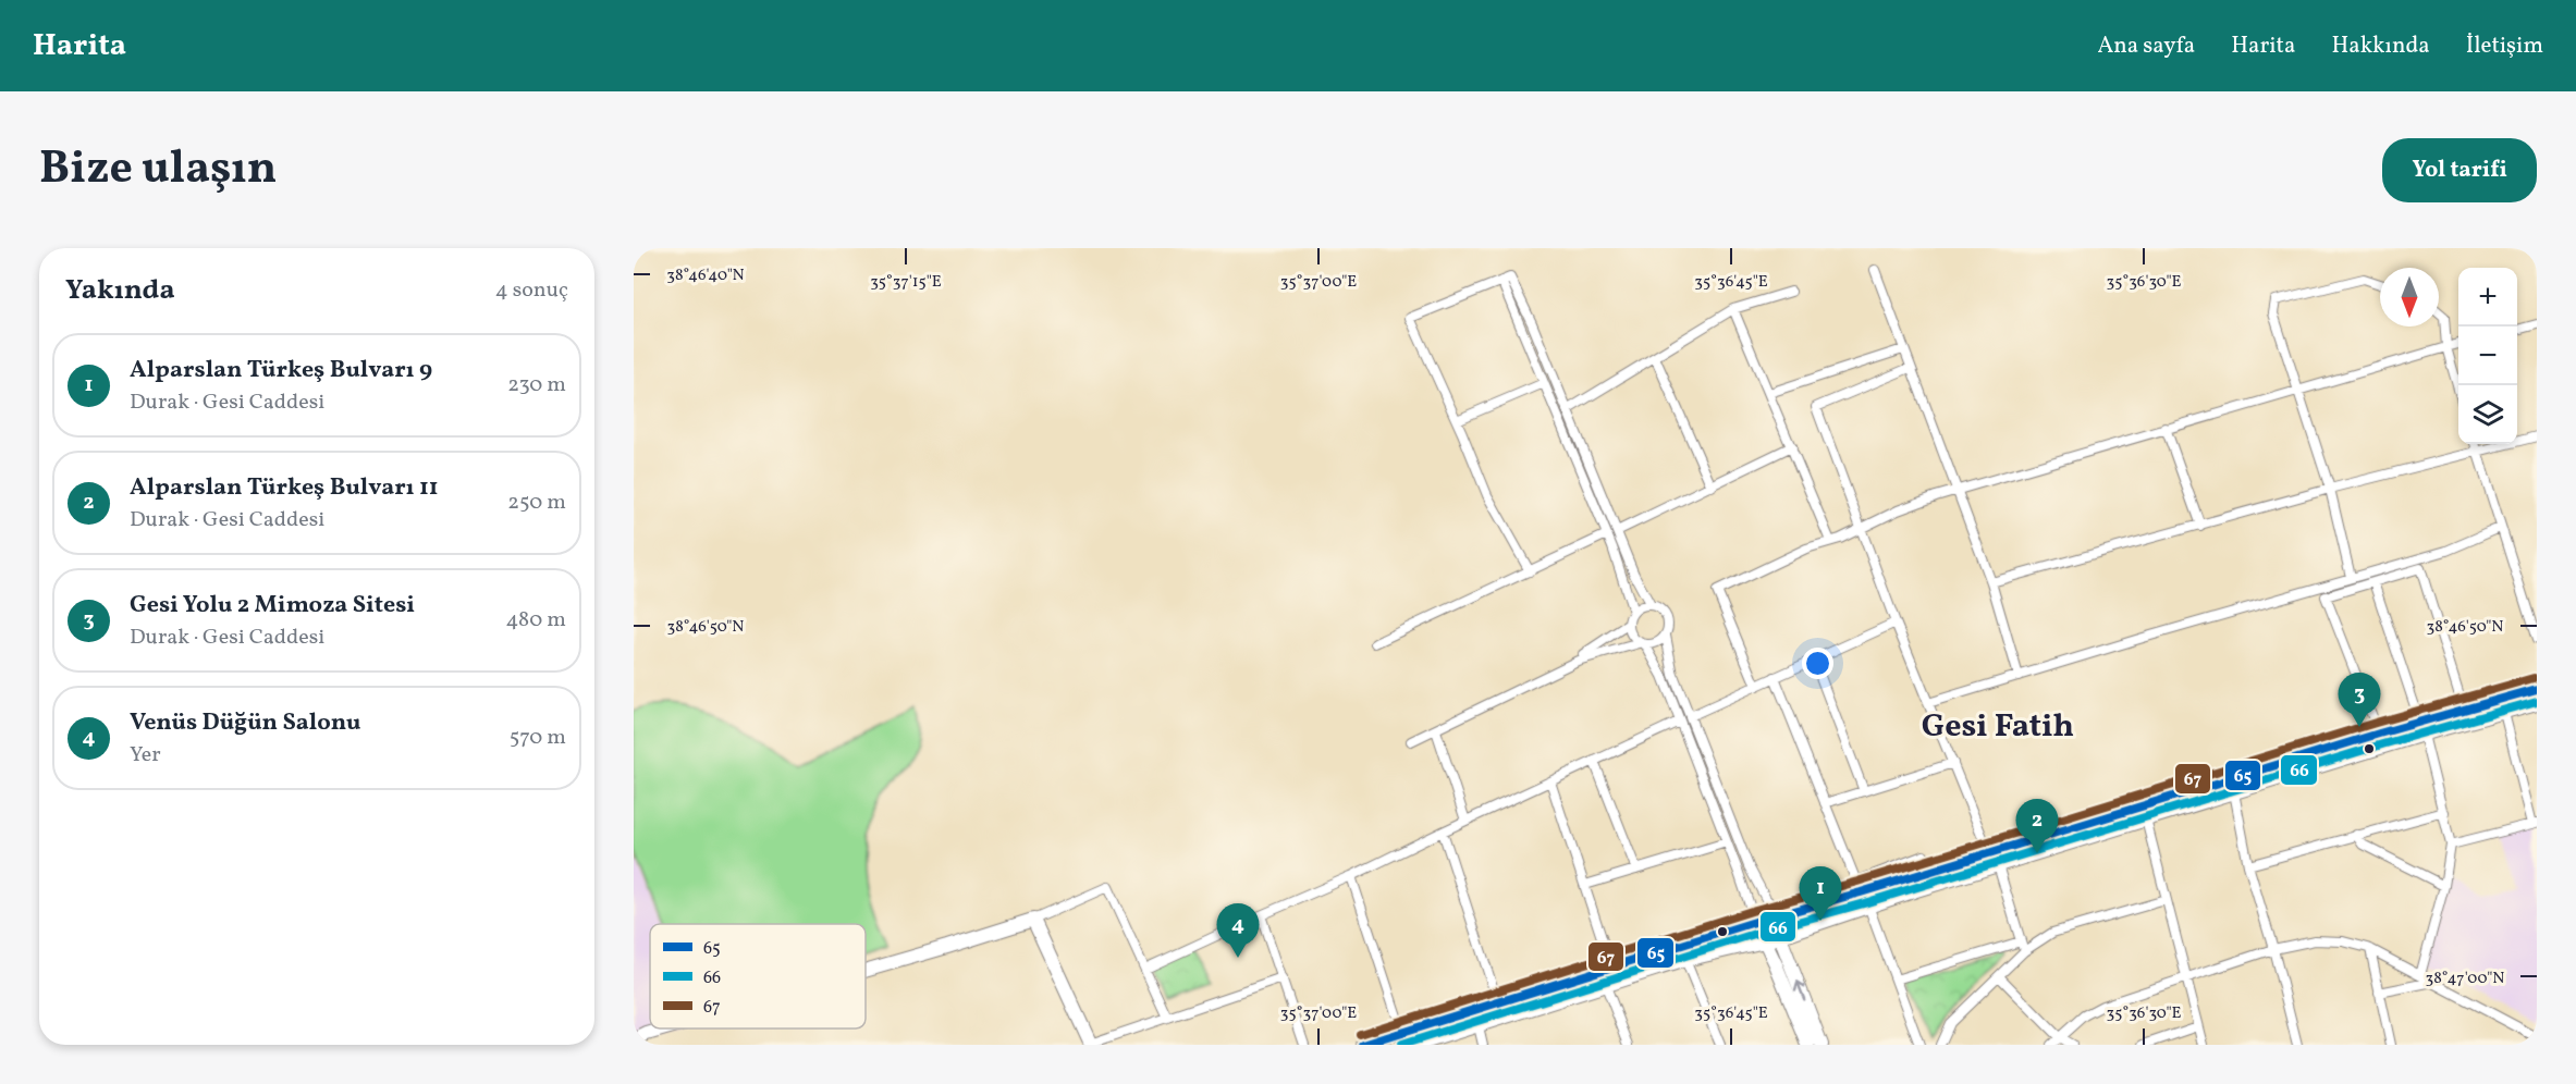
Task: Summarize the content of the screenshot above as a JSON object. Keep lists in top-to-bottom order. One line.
{"districts":["Gesi Fatih"],"lines":["transit line 67","transit line 65","transit line 66"],"legend":["65","66","67"],"north":"bottom","page":{"header":"Harita","nav":["Ana sayfa","Harita","Hakkında","İletişim"],"title":"Bize ulaşın","buttons":"Yol tarifi","heading":["Yakında","4 sonuç"],"map_buttons":["+","−"],"list":[{"mark":"1","name":"Alparslan Türkeş Bulvarı 9","note":"Durak · Gesi Caddesi","value":"230 m"},{"mark":"2","name":"Alparslan Türkeş Bulvarı 11","note":"Durak · Gesi Caddesi","value":"250 m"},{"mark":"3","name":"Gesi Yolu 2 Mimoza Sitesi","note":"Durak · Gesi Caddesi","value":"480 m"},{"mark":"4","name":"Venüs Düğün Salonu","note":"Yer","value":"570 m"}],"pins":["3","2","1","4"]},"coordinates":["38°46'40\"N","35°37'15\"E","35°37'00\"E","35°36'45\"E","35°36'30\"E","38°46'50\"N","38°47'00\"N"]}
